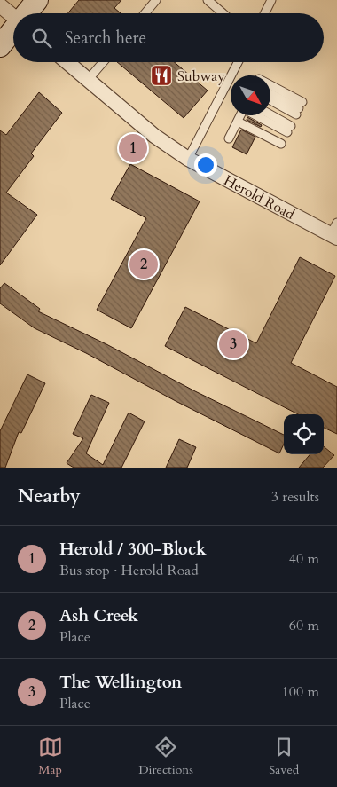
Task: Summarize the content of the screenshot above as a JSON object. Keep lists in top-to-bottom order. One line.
{"streets":{"street":["Herold Road"]},"places":{"restaurant":["Subway"]},"north":"bottom right","page":{"search":"Search here","pins":["1","2","3"],"heading":["Nearby","3 results"],"list":[{"mark":"1","name":"Herold / 300-Block","note":"Bus stop · Herold Road","value":"40 m"},{"mark":"2","name":"Ash Creek","note":"Place","value":"60 m"},{"mark":"3","name":"The Wellington","note":"Place","value":"100 m"}],"nav":["Map","Directions","Saved"]}}
